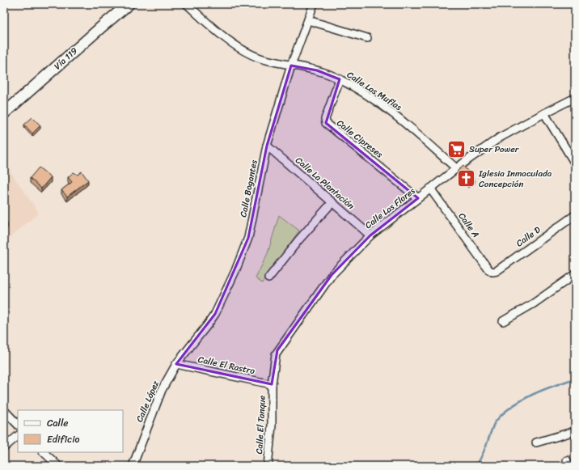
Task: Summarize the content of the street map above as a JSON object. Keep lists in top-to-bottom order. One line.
{"streets":{"main road":["Vía 119"],"street":["Calle Las Muflas","Calle Cipreses","Calle La Plantación","Calle Bogantes","Calle Las Flores","Calle A","Calle D","Calle El Rastro","Calle López","Calle El Tanque"]},"crossings":[["Calle Las Muflas","Calle Cipreses"],["Calle Las Muflas","Calle Bogantes"],["Calle Las Muflas","Calle Las Flores"],["Calle Cipreses","Calle Las Flores"],["Calle La Plantación","Calle Bogantes"],["Calle La Plantación","Calle Las Flores"],["Calle Bogantes","Calle El Rastro"],["Calle Bogantes","Calle López"],["Calle Las Flores","Calle A"],["Calle Las Flores","Calle El Rastro"],["Calle Las Flores","Calle El Tanque"],["Calle A","Calle D"],["Calle El Rastro","Calle López"],["Calle El Rastro","Calle El Tanque"]],"places":{"supermarket":["Super Power"],"church":["Iglesia Inmaculada Concepción"]},"legend":["Calle","Edificio"]}
